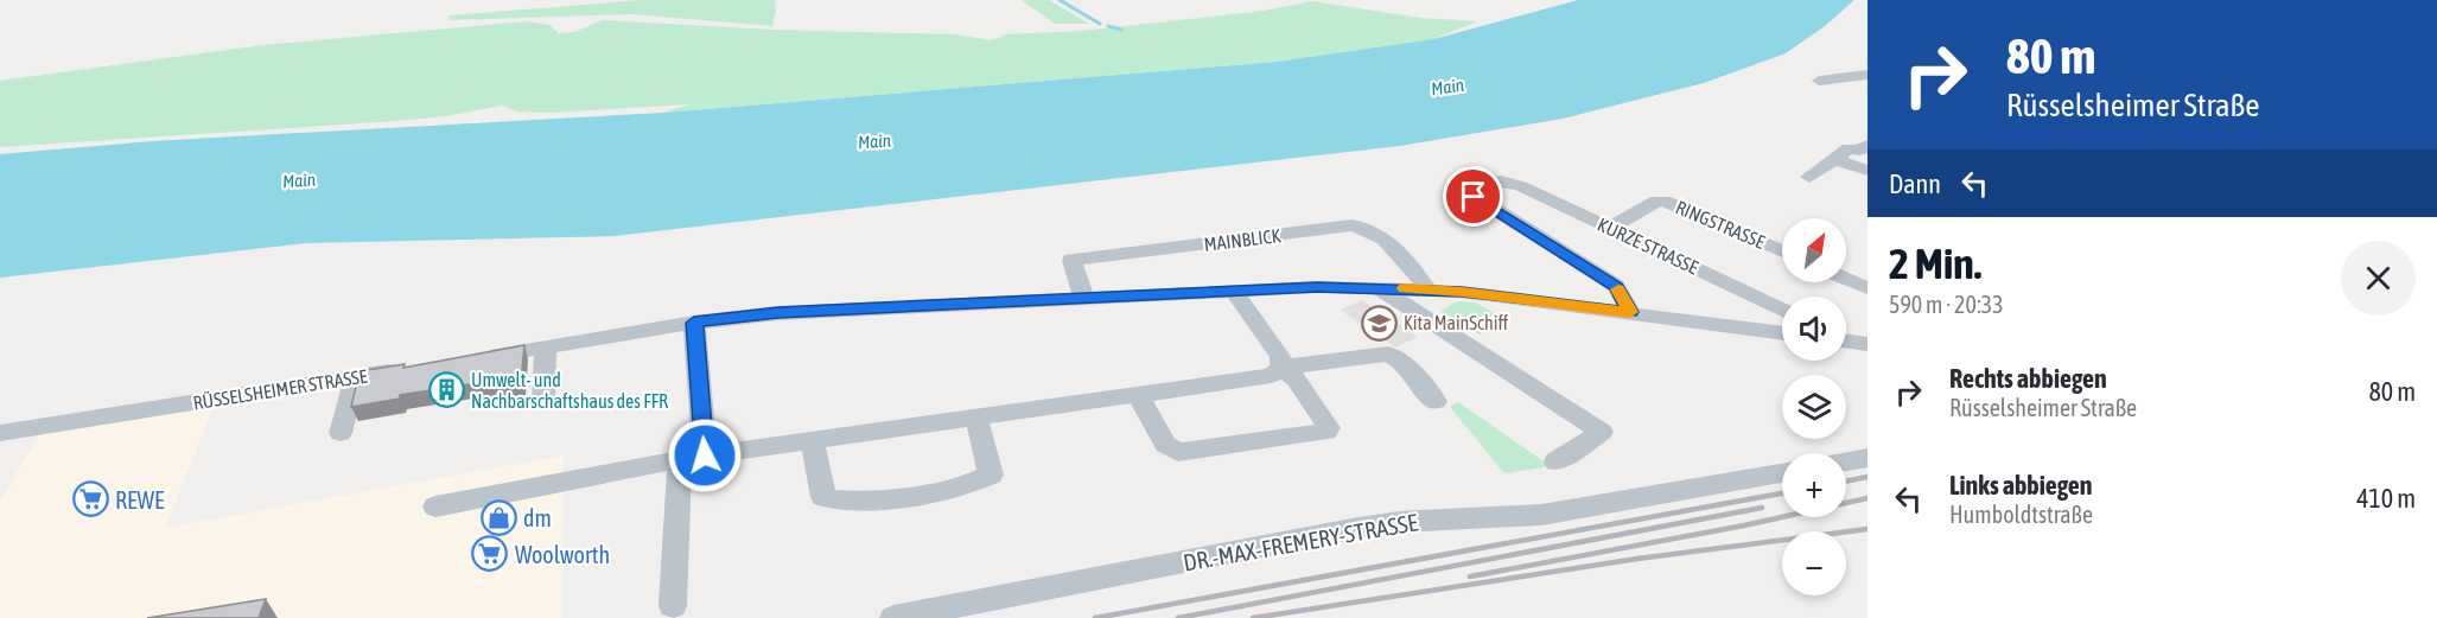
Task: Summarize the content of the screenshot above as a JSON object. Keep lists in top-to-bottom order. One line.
{"streets":{"street":["RINGSTRASSE","MAINBLICK","KURZE STRASSE","RÜSSELSHEIMER STRASSE","DR.-MAX-FREMERY-STRASSE"]},"crossings":[["RINGSTRASSE","KURZE STRASSE"]],"water":["Main"],"places":{"school or university":["Kita MainSchiff"],"building":["Umwelt- und Nachbarschaftshaus des FFR"],"supermarket":["REWE","Woolworth"],"shop":["dm"]},"north":"top right","page":{"turn":["80 m","Rüsselsheimer Straße"],"then":"Dann","heading":["2 Min.","590 m · 20:33"],"map_buttons":["+","−"],"list":[{"name":"Rechts abbiegen","note":"Rüsselsheimer Straße","value":"80 m"},{"name":"Links abbiegen","note":"Humboldtstraße","value":"410 m"}]}}
